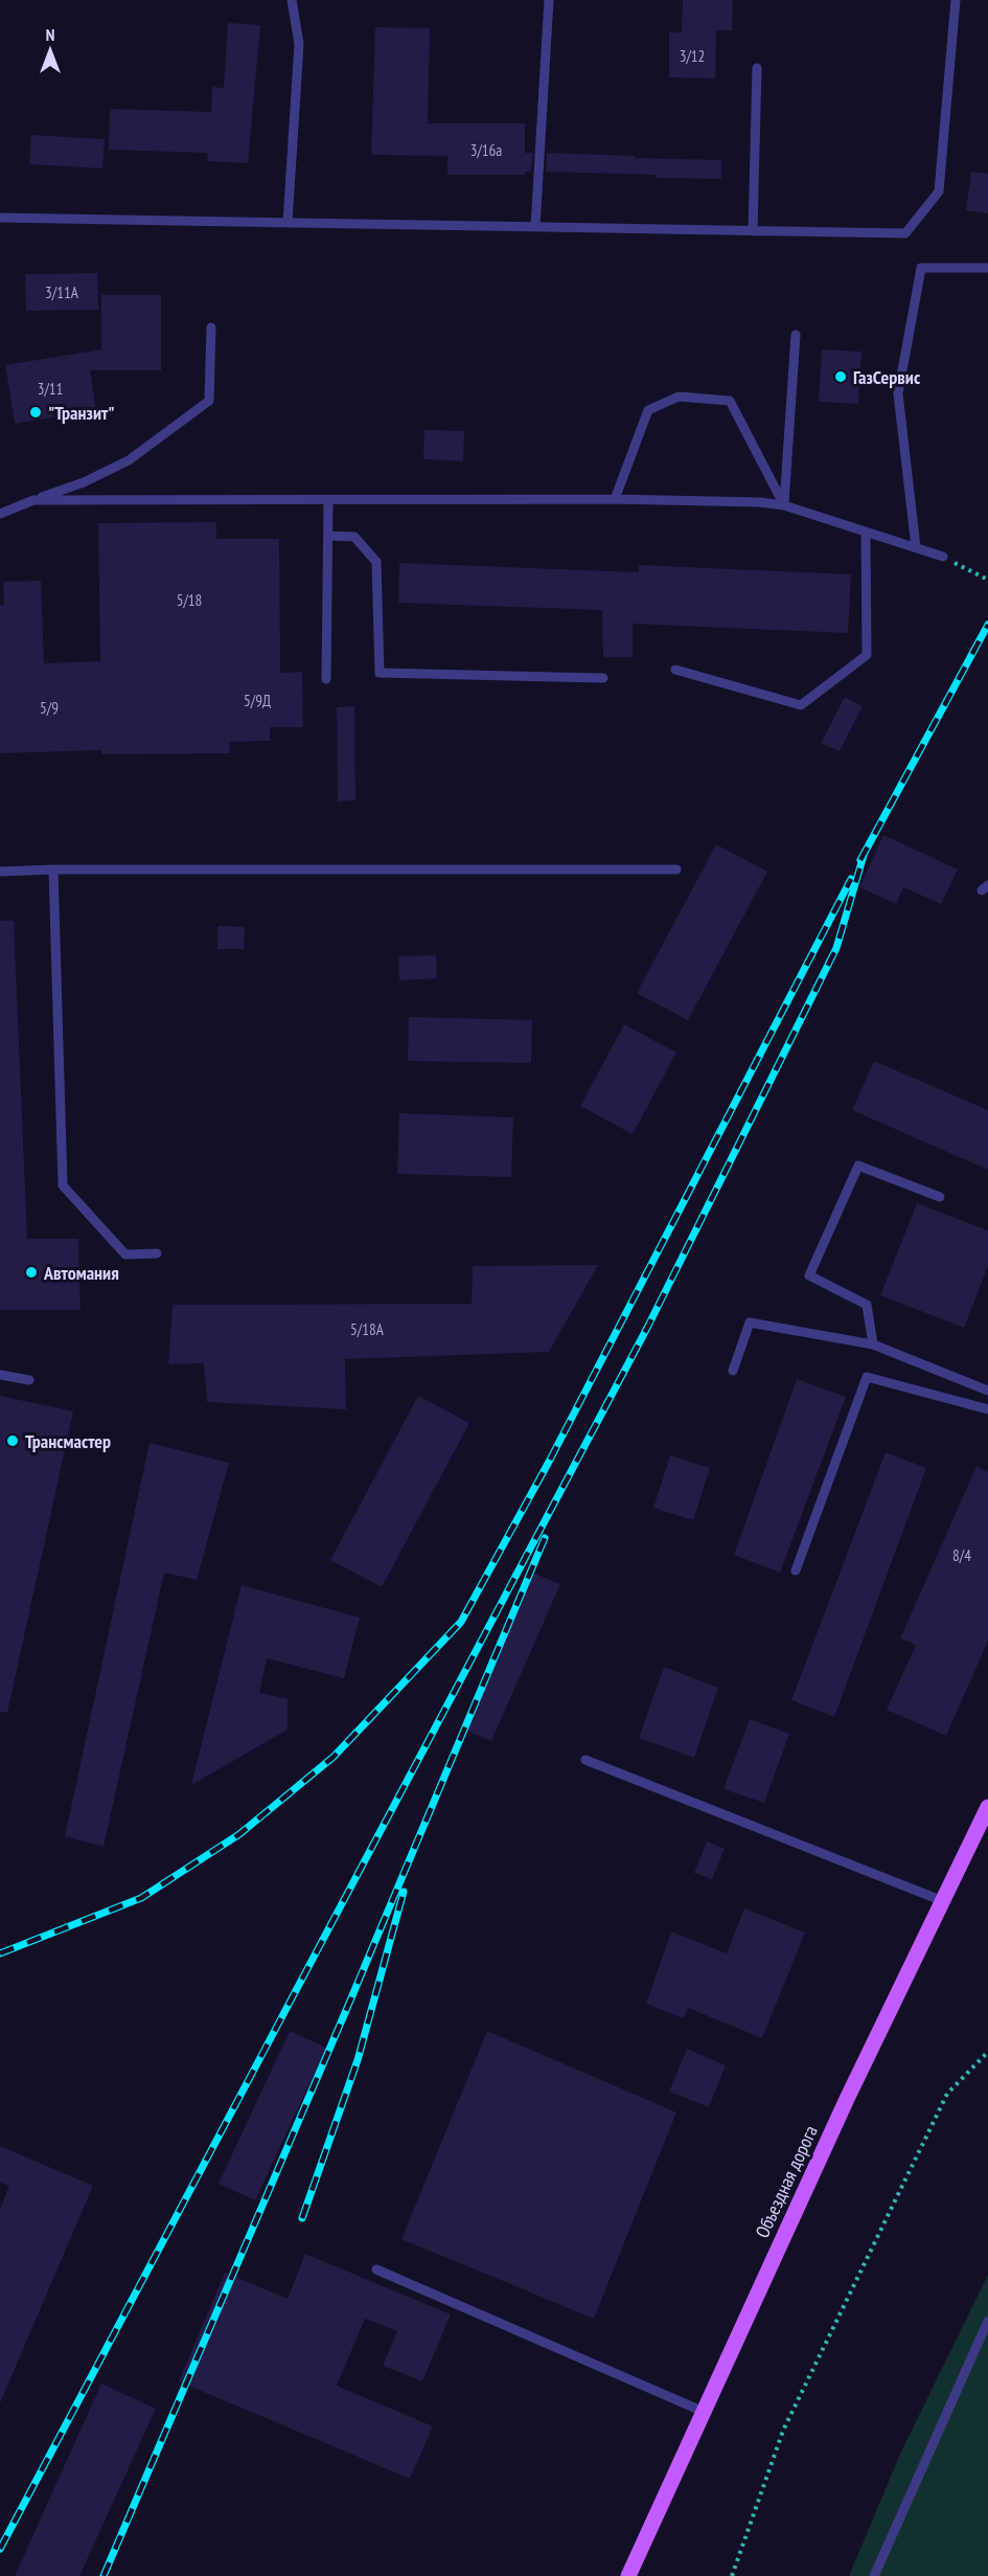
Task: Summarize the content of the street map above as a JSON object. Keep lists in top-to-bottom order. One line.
{"streets":{"main road":["Объездная дорога"]},"places":["ГазСервис","\"Транзит\"","Автомания","Трансмастер"],"house_numbers":["3/12","3/16а","3/11А","3/11","5/18","5/9Д","5/9","5/18А","8/4"],"north":"top"}
